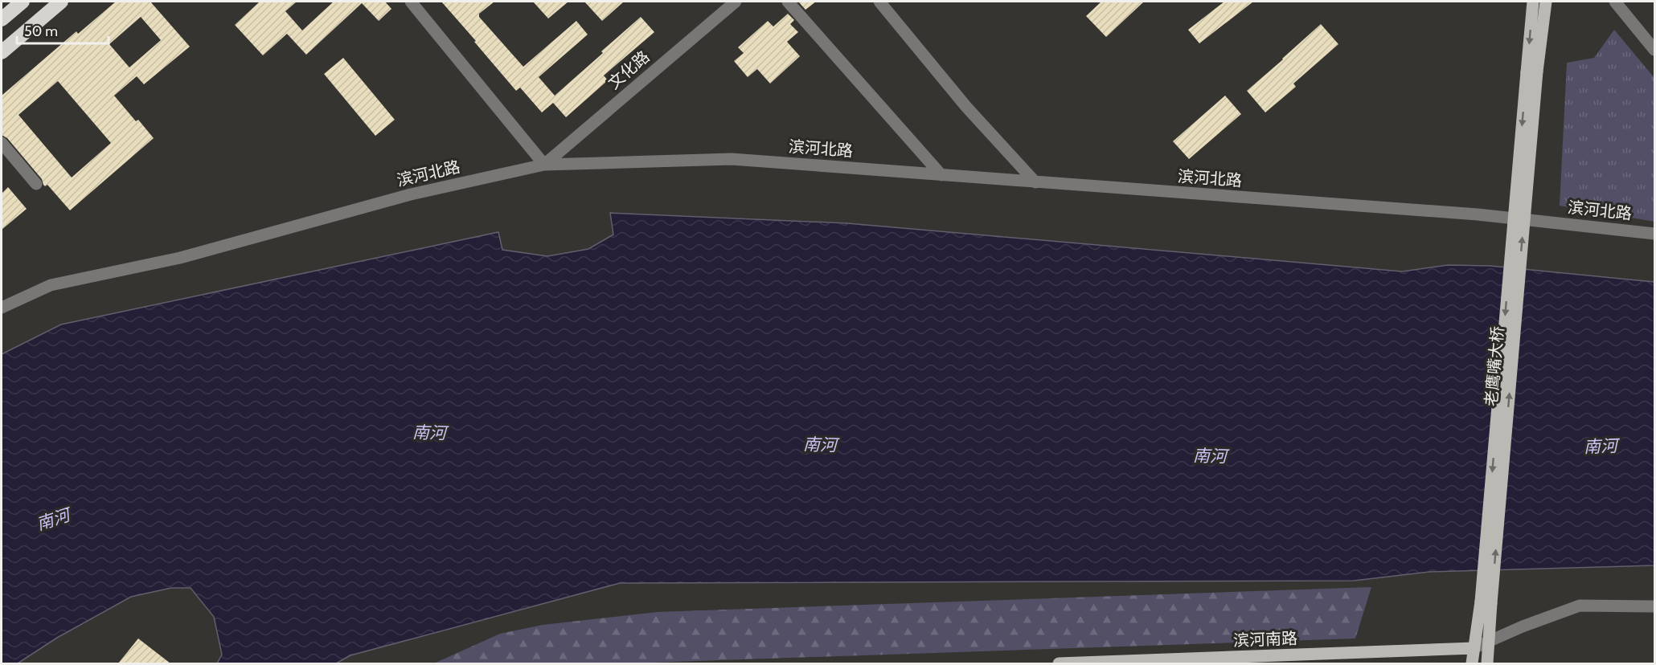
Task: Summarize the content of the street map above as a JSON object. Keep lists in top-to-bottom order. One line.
{"streets":{"main road":["老鹰嘴大桥","滨河南路"],"street":["文化路","滨河北路"]},"crossings":[["文化路","滨河北路"]],"water":["南河"],"scale_bar":"50 m"}
